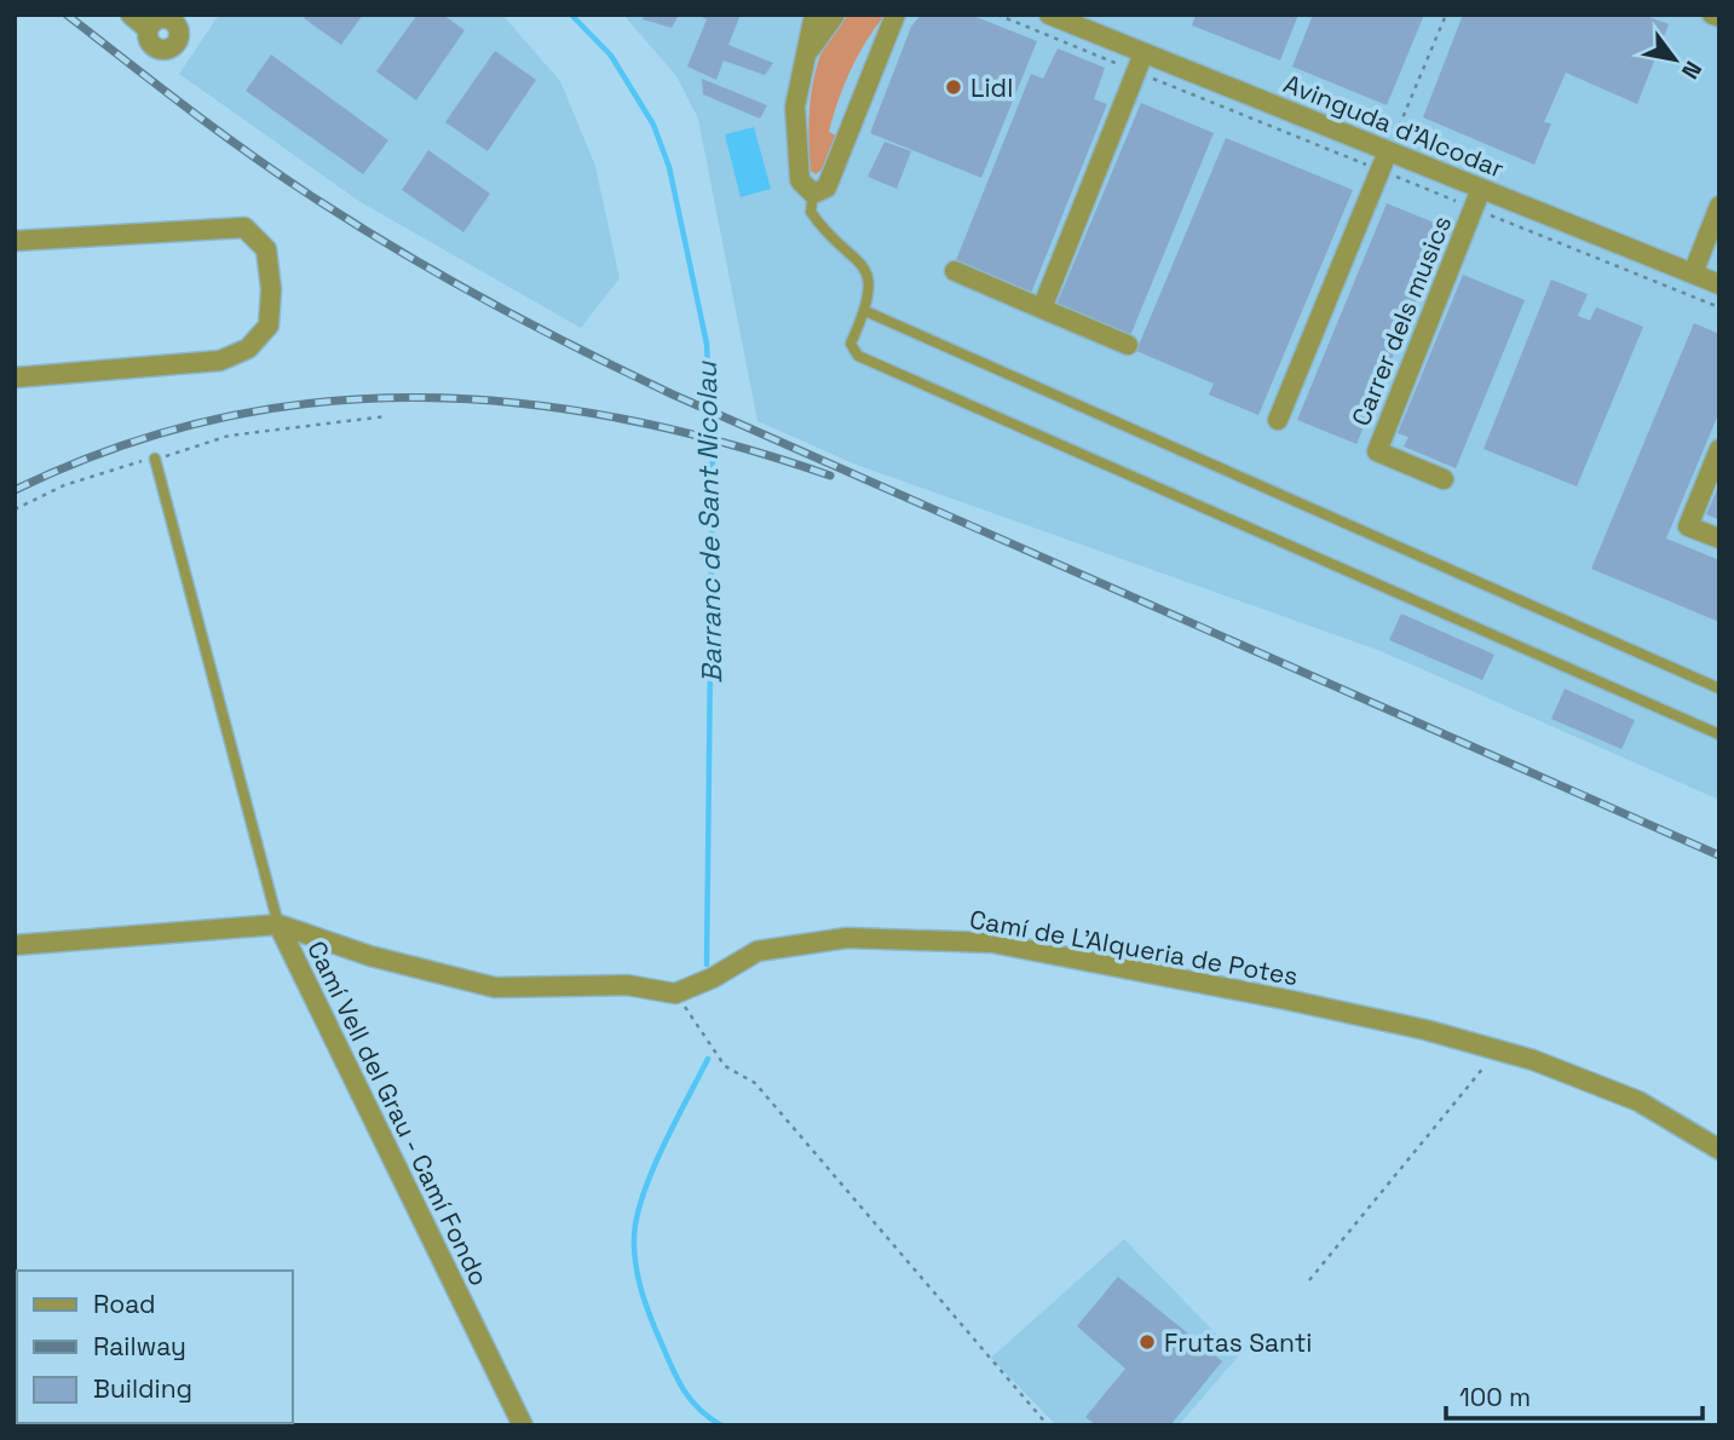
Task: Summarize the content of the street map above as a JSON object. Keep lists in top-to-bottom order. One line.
{"streets":{"street":["Avinguda d'Alcodar","Carrer dels musics","Camí de L'Alqueria de Potes","Camí Vell del Grau - Camí Fondo"]},"crossings":[["Avinguda d'Alcodar","Carrer dels musics"]],"water":["Barranc de Sant Nicolau"],"places":["Lidl","Frutas Santi"],"legend":["Road","Railway","Building"],"scale_bar":"100 m","north":"bottom right"}
